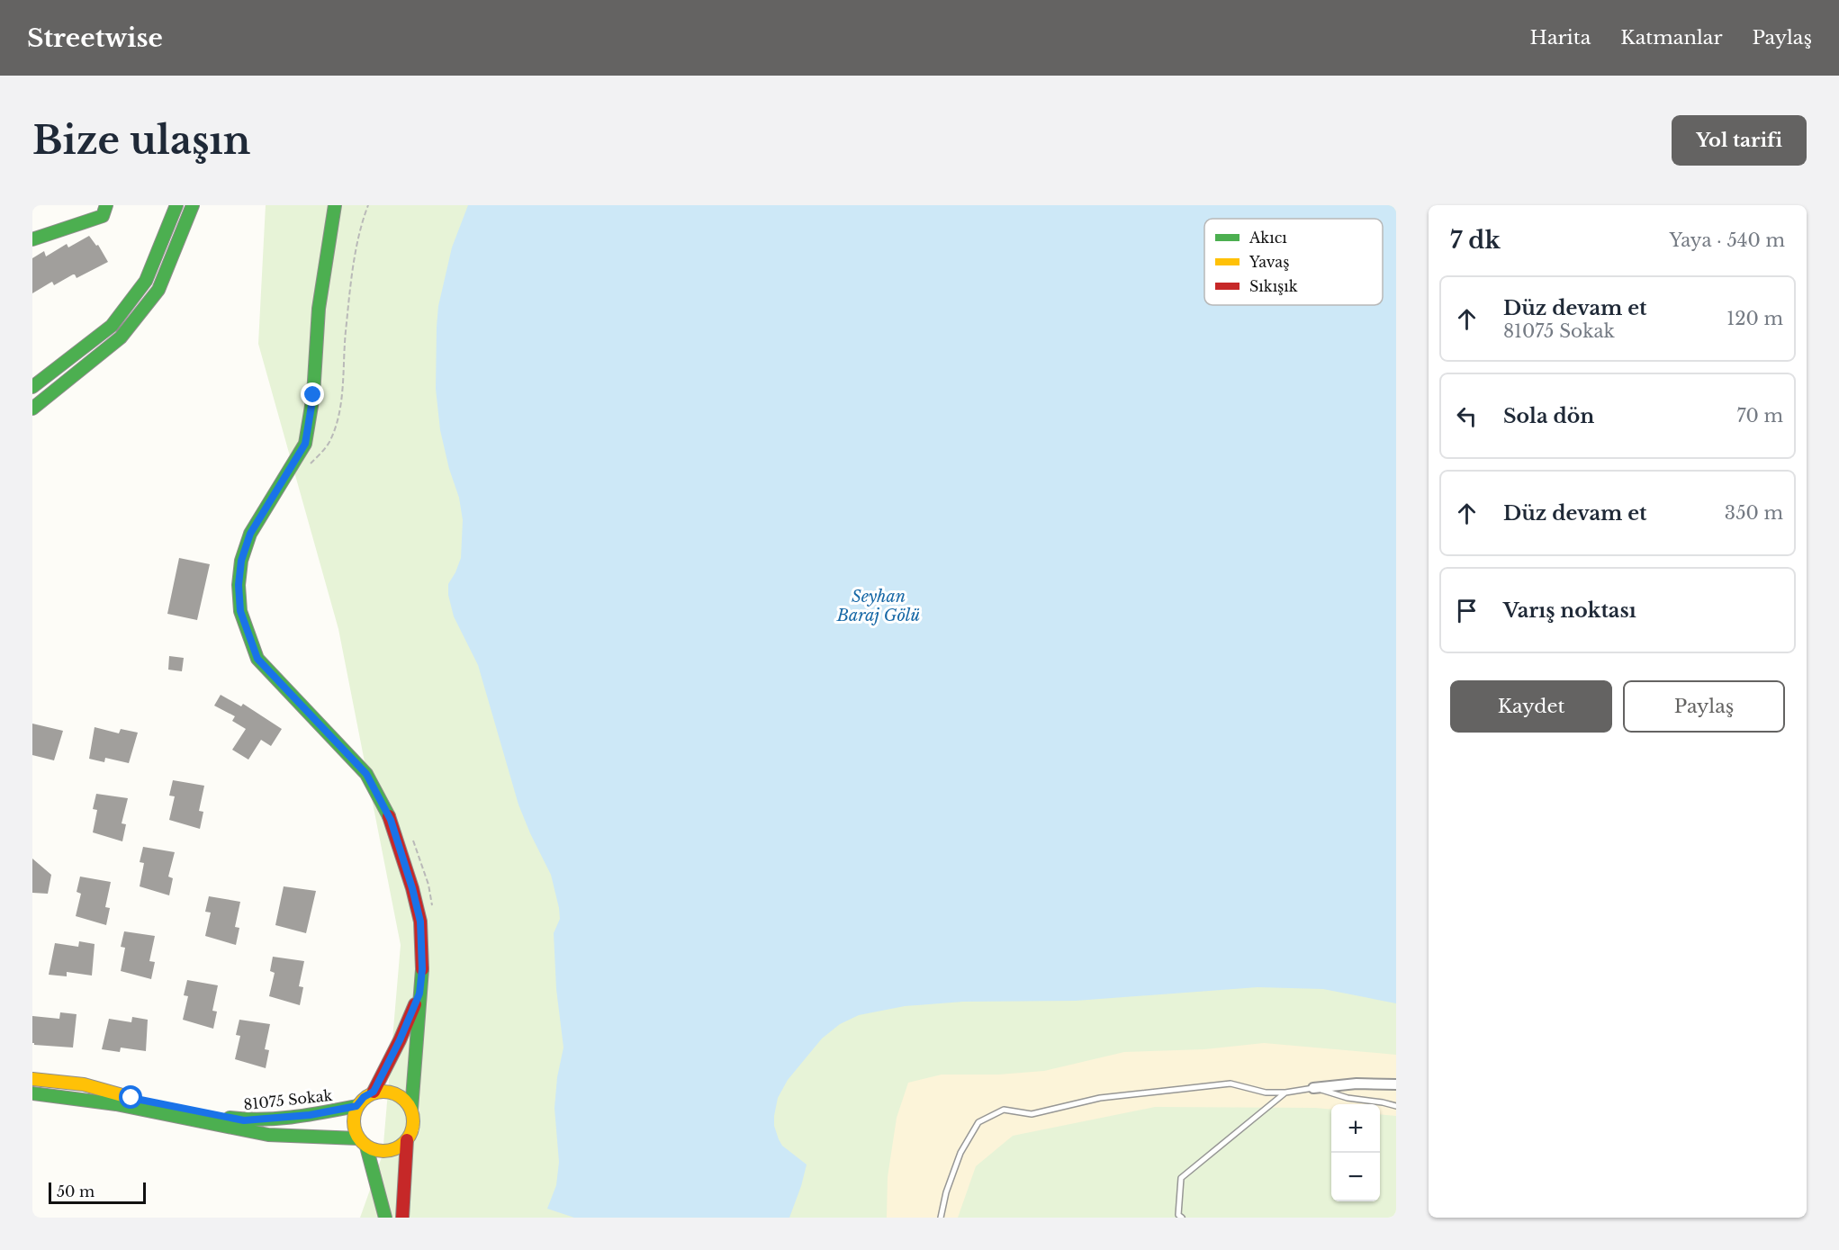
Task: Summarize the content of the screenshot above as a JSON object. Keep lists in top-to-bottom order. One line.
{"streets":{"street":["81075 Sokak"]},"water":["Seyhan Baraj Gölü"],"legend":["Akıcı","Yavaş","Sıkışık"],"scale_bar":"50 m","page":{"header":"Streetwise","nav":["Harita","Katmanlar","Paylaş"],"buttons":["Yol tarifi",["Kaydet","Paylaş"]],"title":"Bize ulaşın","heading":["7 dk","Yaya · 540 m"],"list":[["Düz devam et","81075 Sokak","120 m"],["Sola dön","70 m"],["Düz devam et","350 m"],"Varış noktası"],"map_buttons":["+","−"],"scale":"50 m"}}
